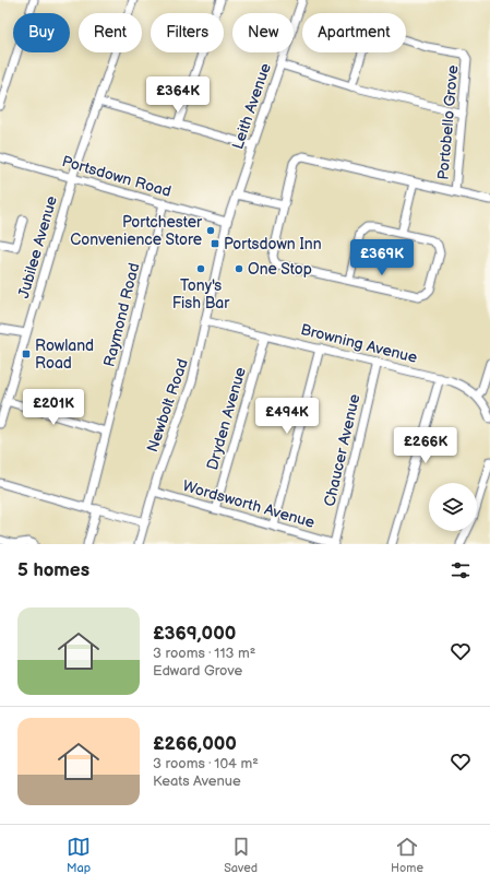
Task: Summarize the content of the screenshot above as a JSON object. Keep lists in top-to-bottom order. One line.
{"streets":{"street":["Leith Avenue","Portobello Grove","Portsdown Road","Jubilee Avenue","Raymond Road","Browning Avenue","Newbolt Road","Dryden Avenue","Chaucer Avenue","Wordsworth Avenue"]},"crossings":[["Leith Avenue","Portsdown Road"],["Leith Avenue","Newbolt Road"],["Portsdown Road","Jubilee Avenue"],["Portsdown Road","Raymond Road"],["Portsdown Road","Newbolt Road"],["Browning Avenue","Newbolt Road"],["Browning Avenue","Dryden Avenue"],["Browning Avenue","Chaucer Avenue"],["Newbolt Road","Wordsworth Avenue"],["Dryden Avenue","Wordsworth Avenue"],["Chaucer Avenue","Wordsworth Avenue"]],"places":{"other":["Portchester Convenience Store","Tony's Fish Bar","One Stop"],"transit":["Portsdown Inn","Rowland Road"]},"page":{"chip":["Buy","Rent","Filters","New","Apartment"],"price":["£364K","£369K","£201K","£494K","£266K"],"heading":"5 homes","list":[{"name":"£369,000","note":"3 rooms · 113 m² · Edward Grove"},{"name":"£266,000","note":"3 rooms · 104 m² · Keats Avenue"}],"tabs":["Map","Saved","Home"]}}
